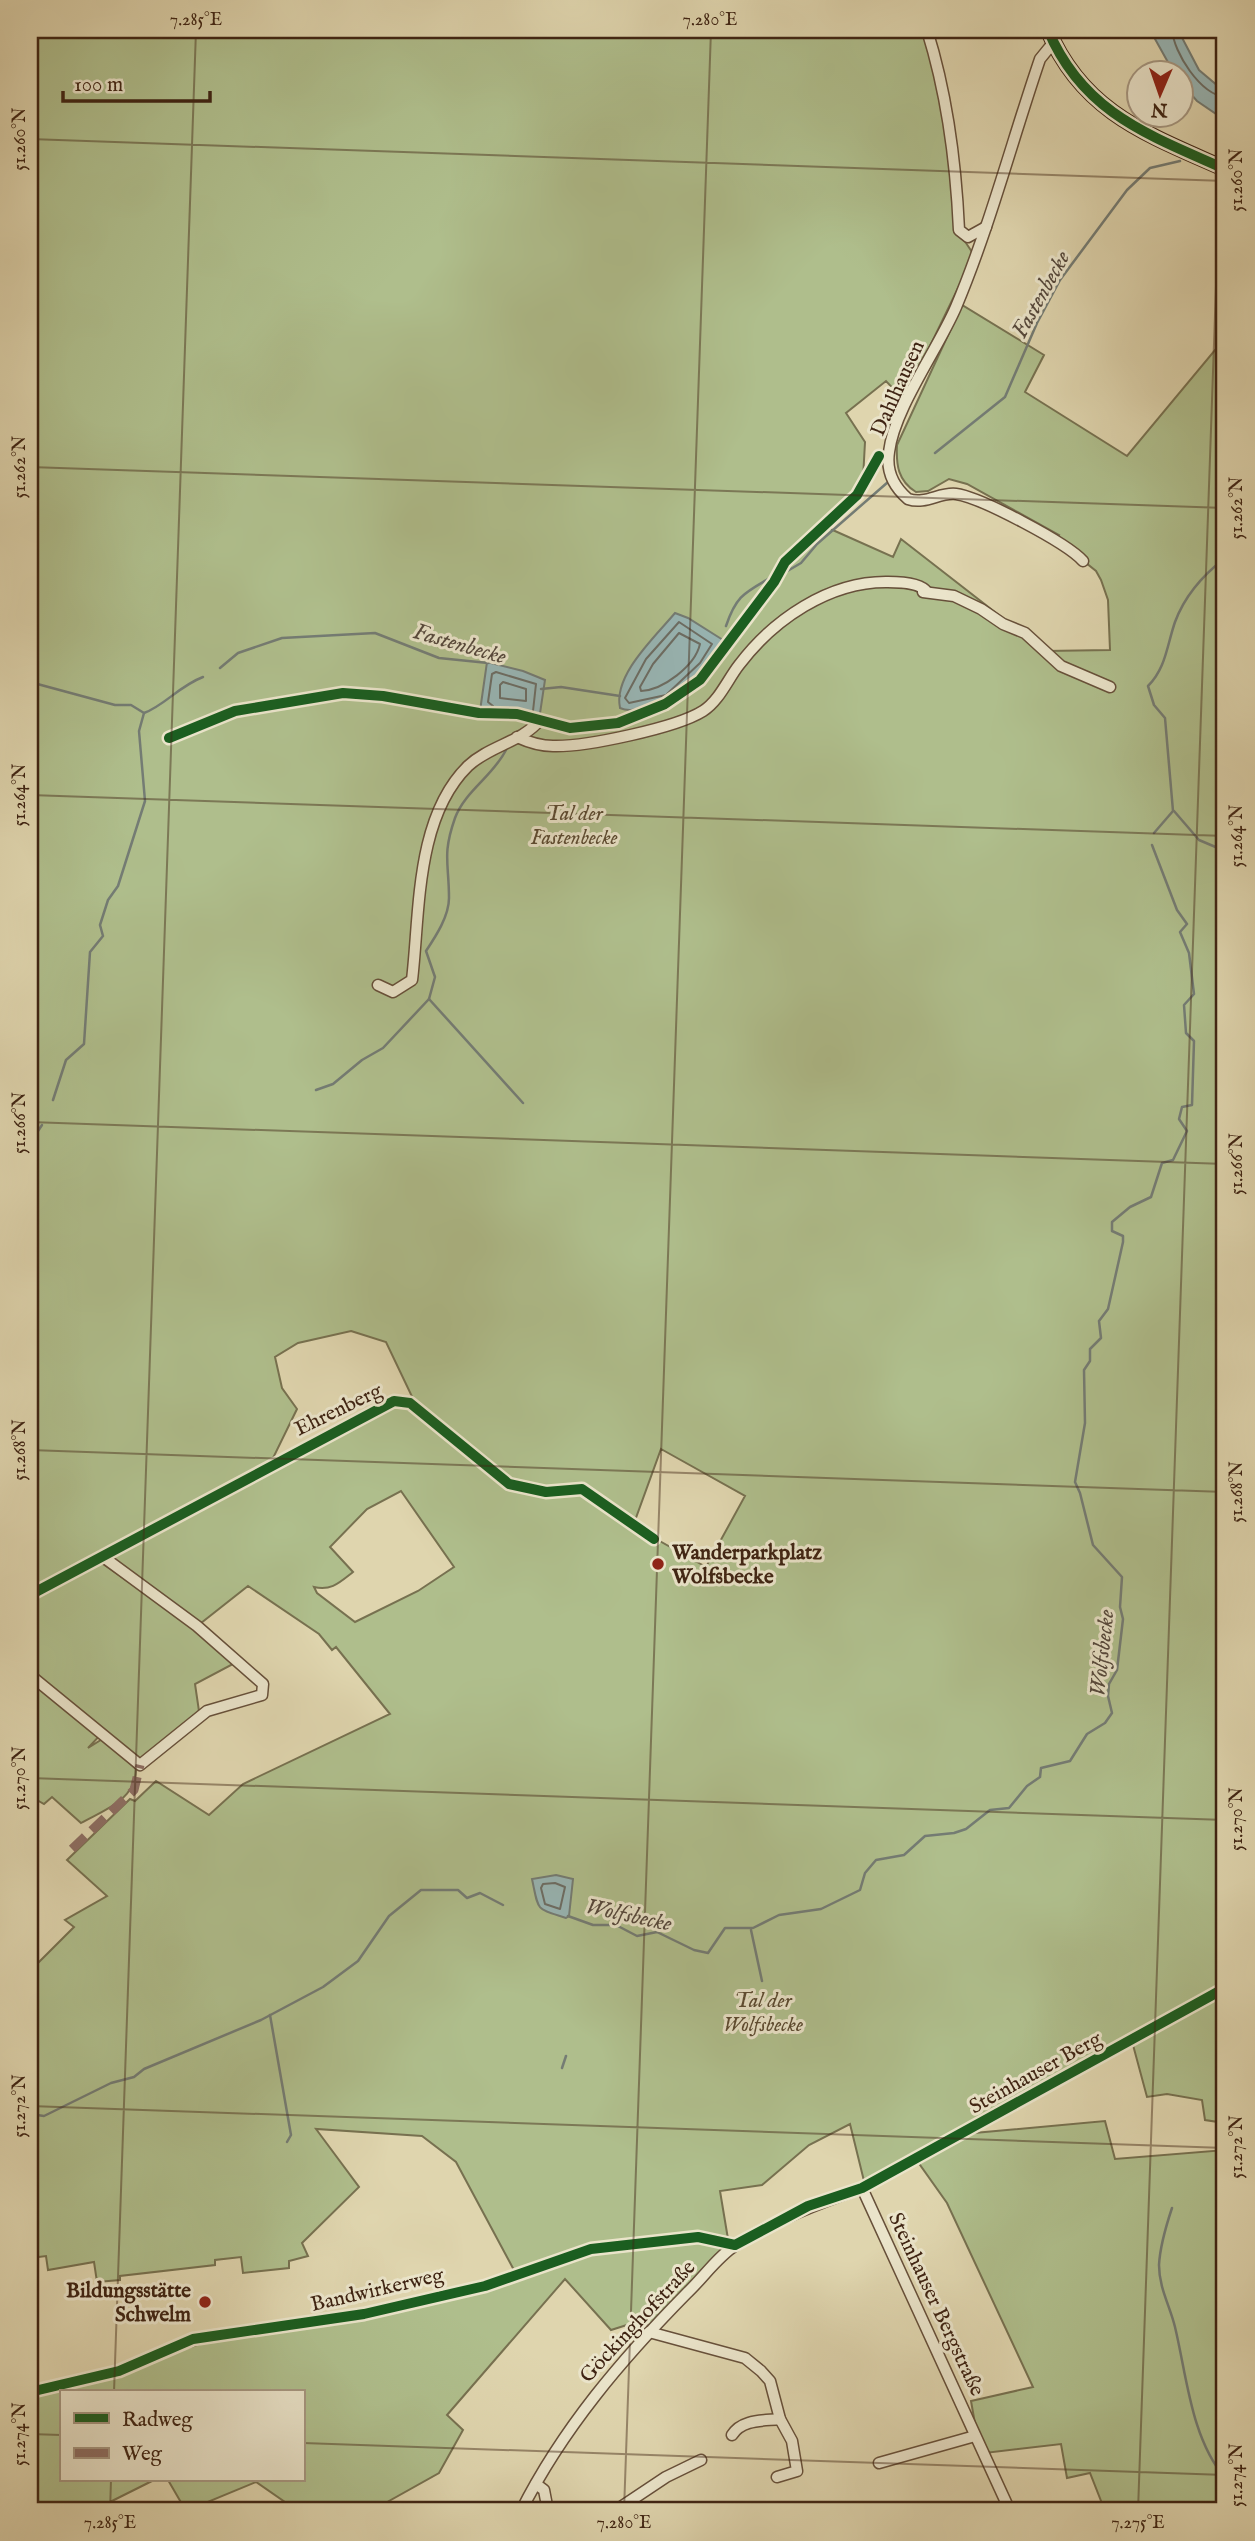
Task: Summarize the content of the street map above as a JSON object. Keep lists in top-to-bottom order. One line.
{"streets":{"street":["Dahlhausen","Ehrenberg","Steinhauser Berg","Bandwirkerweg","Steinhauser Bergstraße","Göckinghofstraße"]},"crossings":[["Steinhauser Berg","Steinhauser Bergstraße"],["Steinhauser Berg","Göckinghofstraße"],["Bandwirkerweg","Göckinghofstraße"],["Steinhauser Bergstraße","Göckinghofstraße"]],"water":["Fastenbecke","Wolfsbecke"],"parks":["Tal der Fastenbecke","Tal der Wolfsbecke"],"places":["Wanderparkplatz Wolfsbecke","Bildungsstätte Schwelm"],"legend":["Radweg","Weg"],"scale_bar":"100 m","north":"bottom","coordinates":["7.285°E","7.280°E","51.260°N","51.262°N","51.264°N","51.266°N","51.268°N","51.270°N","51.272°N","51.274°N","7.275°E"]}
